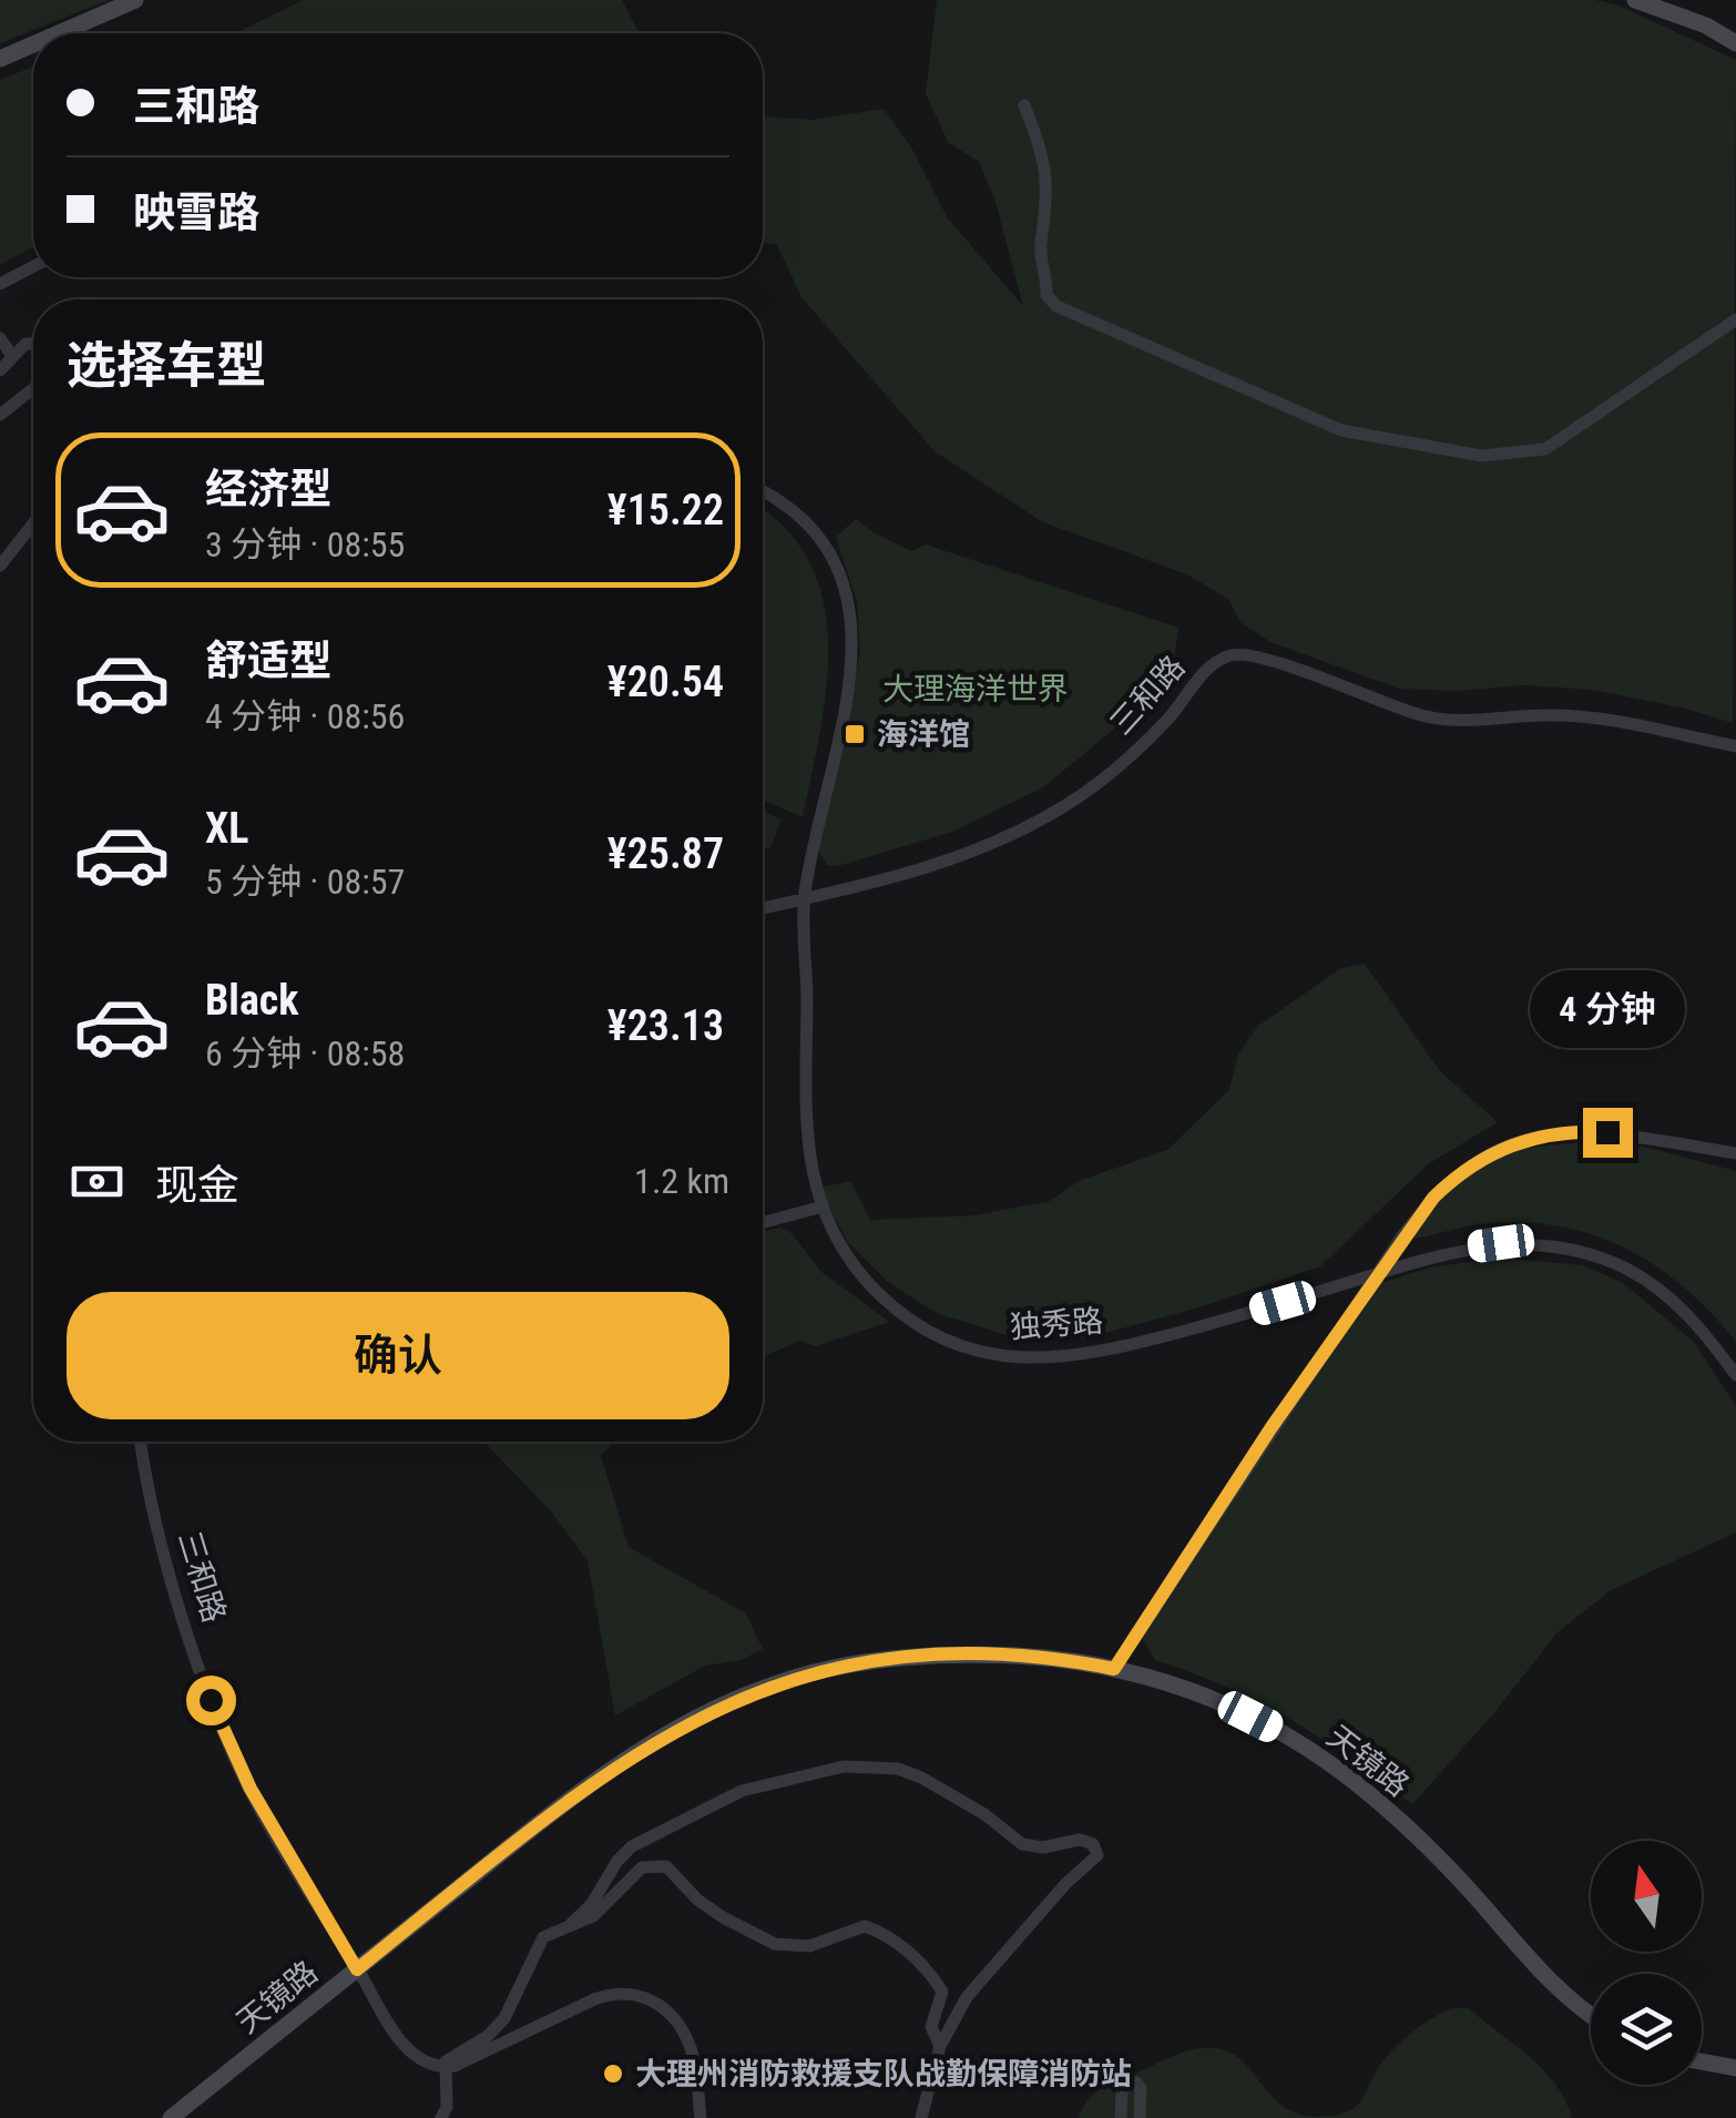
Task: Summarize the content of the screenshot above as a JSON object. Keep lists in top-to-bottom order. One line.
{"streets":{"street":["三和路","独秀路","天镜路"]},"crossings":[["三和路","独秀路"],["三和路","天镜路"]],"parks":["大理海洋世界"],"places":{"transit":["海洋馆"],"other":["大理州消防救援支队战勤保障消防站"]},"north":"top","page":{"banner":["三和路","映雪路"],"heading":"选择车型","list":[{"name":"经济型","note":"3 分钟 · 08:55","value":"¥15.22"},{"name":"舒适型","note":"4 分钟 · 08:56","value":"¥20.54"},{"name":"XL","note":"5 分钟 · 08:57","value":"¥25.87"},{"name":"Black","note":"6 分钟 · 08:58","value":"¥23.13"}],"bubble":"4 分钟","pay":["现金","1.2 km"],"buttons":"确认"}}
